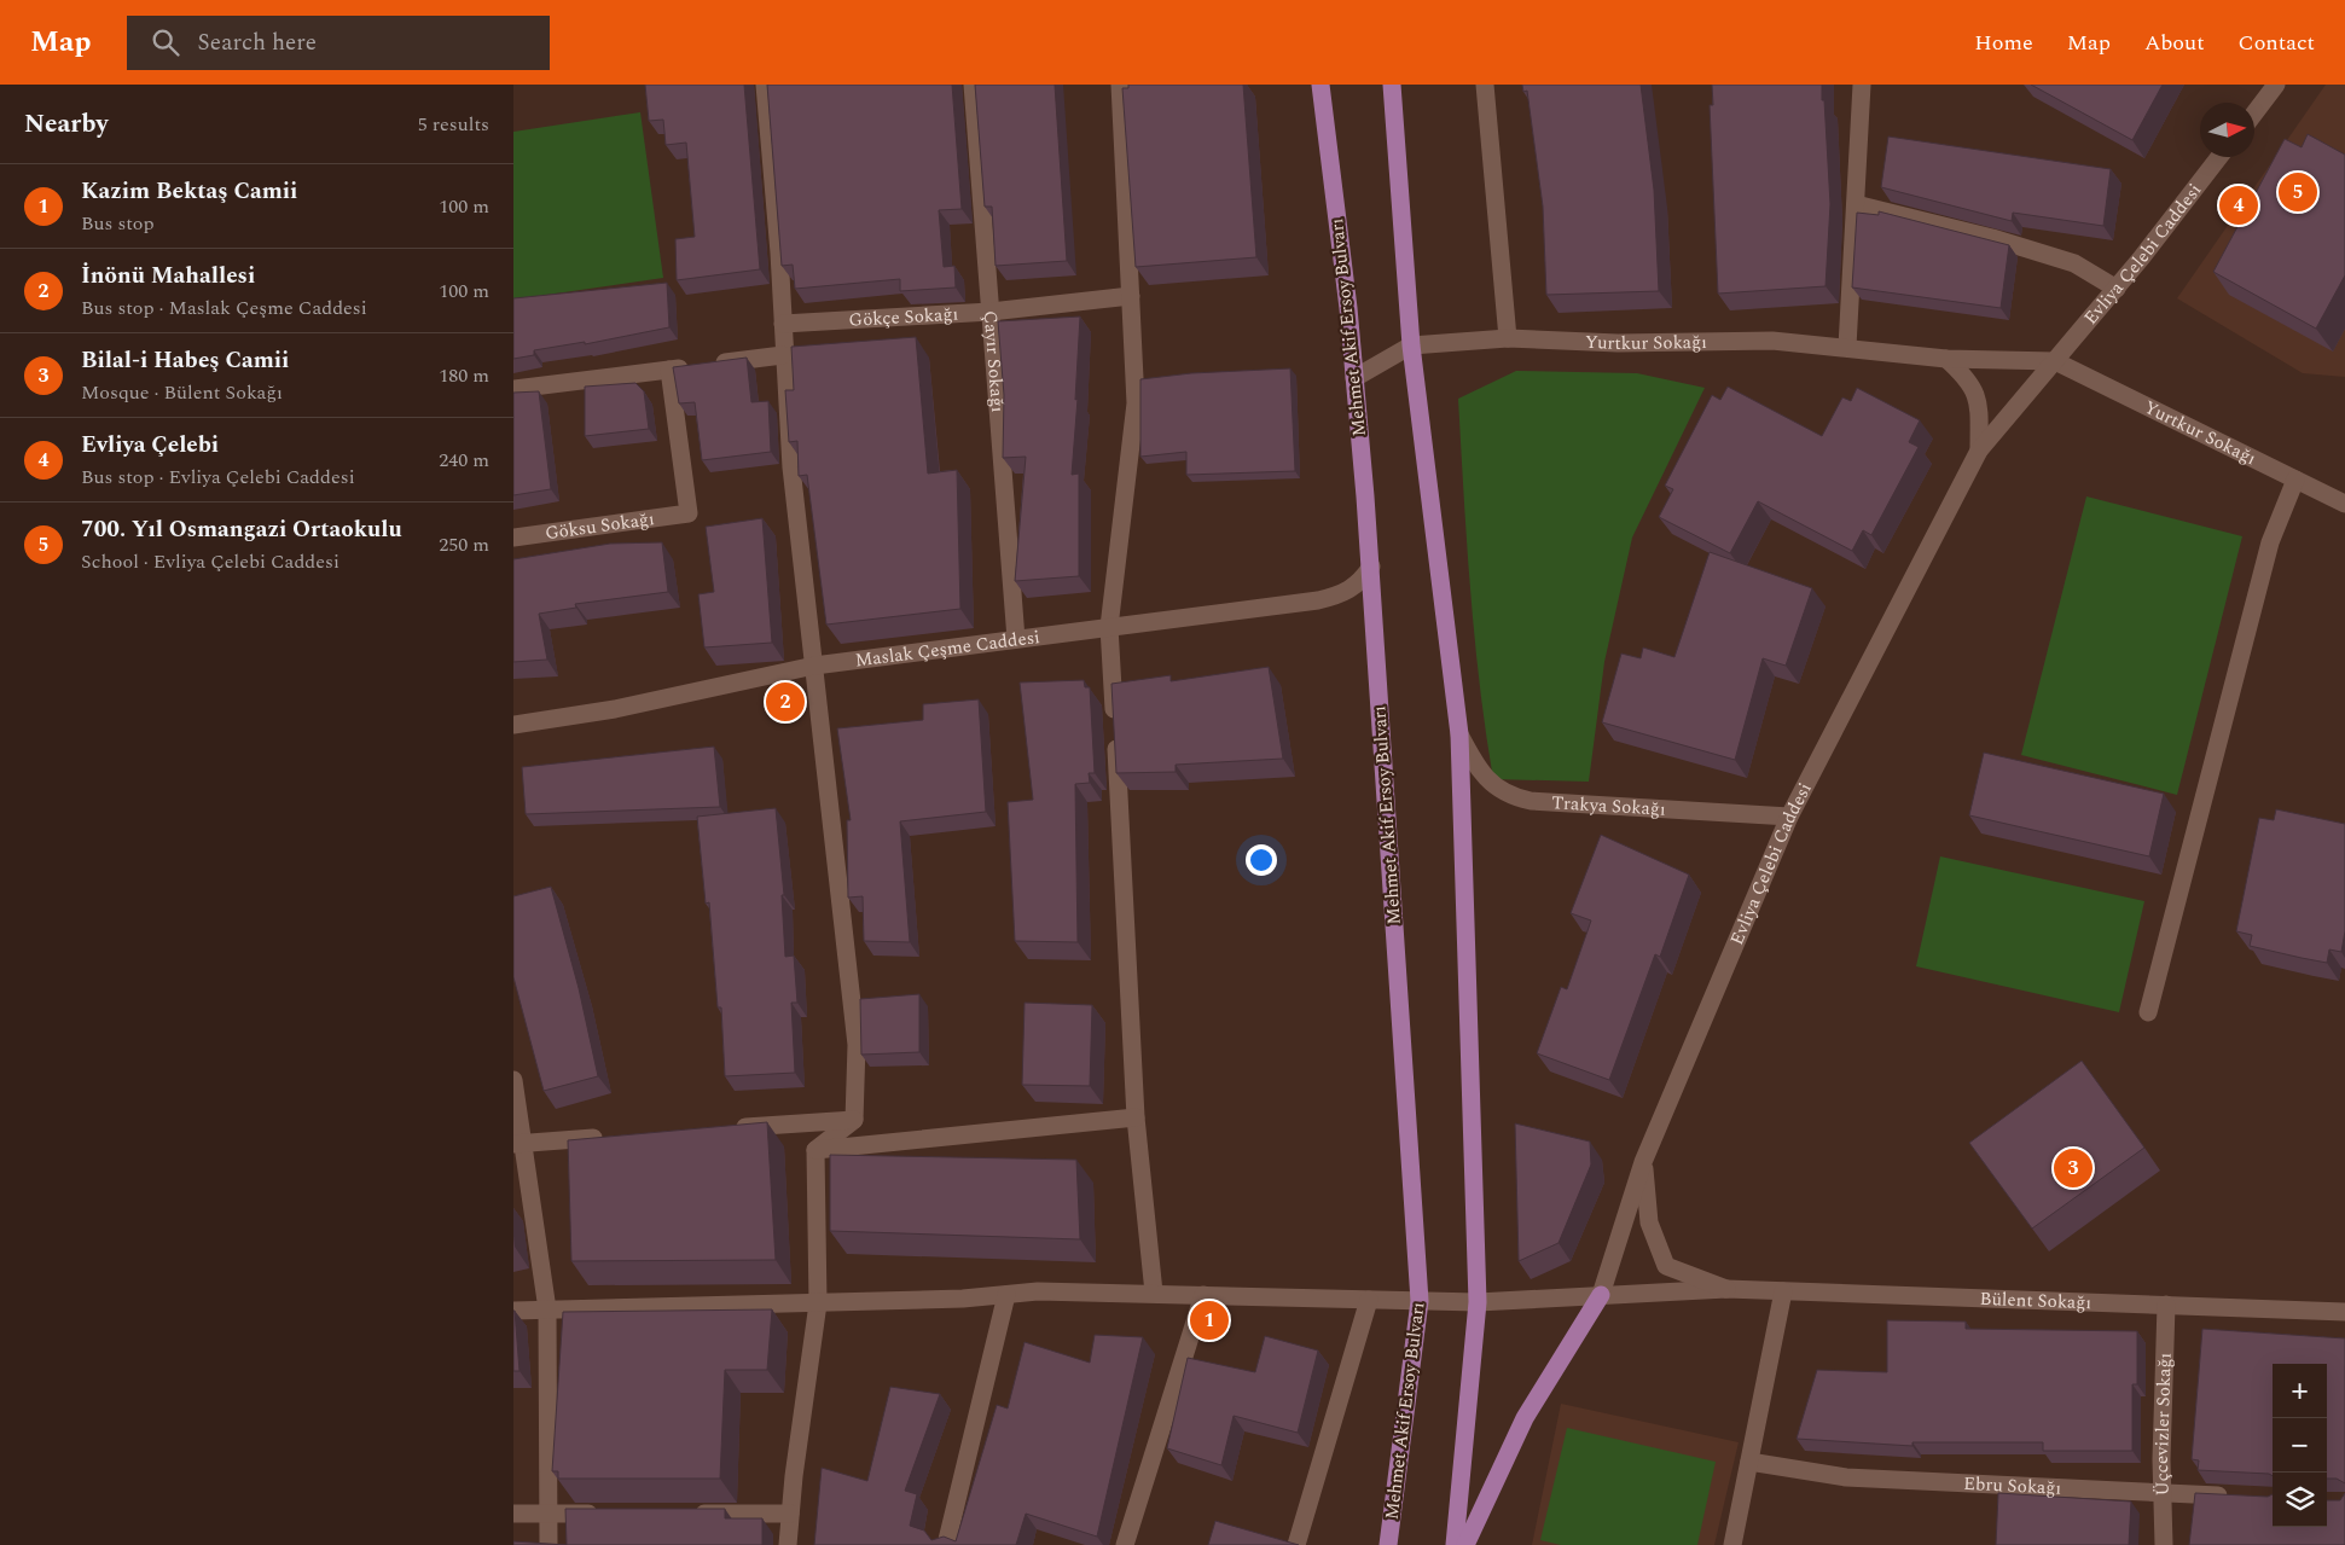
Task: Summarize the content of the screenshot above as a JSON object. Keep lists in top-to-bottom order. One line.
{"streets":{"main road":["Mehmet Akif Ersoy Bulvarı"],"street":["Evliya Çelebi Caddesi","Gökçe Sokağı","Yurtkur Sokağı","Çayır Sokağı","Göksu Sokağı","Maslak Çeşme Caddesi","Trakya Sokağı","Bülent Sokağı","Üçcevizler Sokağı","Ebru Sokağı"]},"crossings":[["Evliya Çelebi Caddesi","Yurtkur Sokağı"],["Evliya Çelebi Caddesi","Trakya Sokağı"],["Evliya Çelebi Caddesi","Bülent Sokağı"],["Gökçe Sokağı","Çayır Sokağı"],["Mehmet Akif Ersoy Bulvarı","Yurtkur Sokağı"],["Mehmet Akif Ersoy Bulvarı","Maslak Çeşme Caddesi"],["Mehmet Akif Ersoy Bulvarı","Bülent Sokağı"],["Çayır Sokağı","Maslak Çeşme Caddesi"],["Bülent Sokağı","Üçcevizler Sokağı"],["Üçcevizler Sokağı","Ebru Sokağı"]],"north":"right","page":{"header":"Map","search":"Search here","nav":["Home","Map","About","Contact"],"heading":["Nearby","5 results"],"list":[{"mark":"1","name":"Kazim Bektaş Camii","note":"Bus stop","value":"100 m"},{"mark":"2","name":"İnönü Mahallesi","note":"Bus stop · Maslak Çeşme Caddesi","value":"100 m"},{"mark":"3","name":"Bilal-i Habeş Camii","note":"Mosque · Bülent Sokağı","value":"180 m"},{"mark":"4","name":"Evliya Çelebi","note":"Bus stop · Evliya Çelebi Caddesi","value":"240 m"},{"mark":"5","name":"700. Yıl Osmangazi Ortaokulu","note":"School · Evliya Çelebi Caddesi","value":"250 m"}],"pins":["5","4","2","3","1"],"map_buttons":["+","−"]}}
